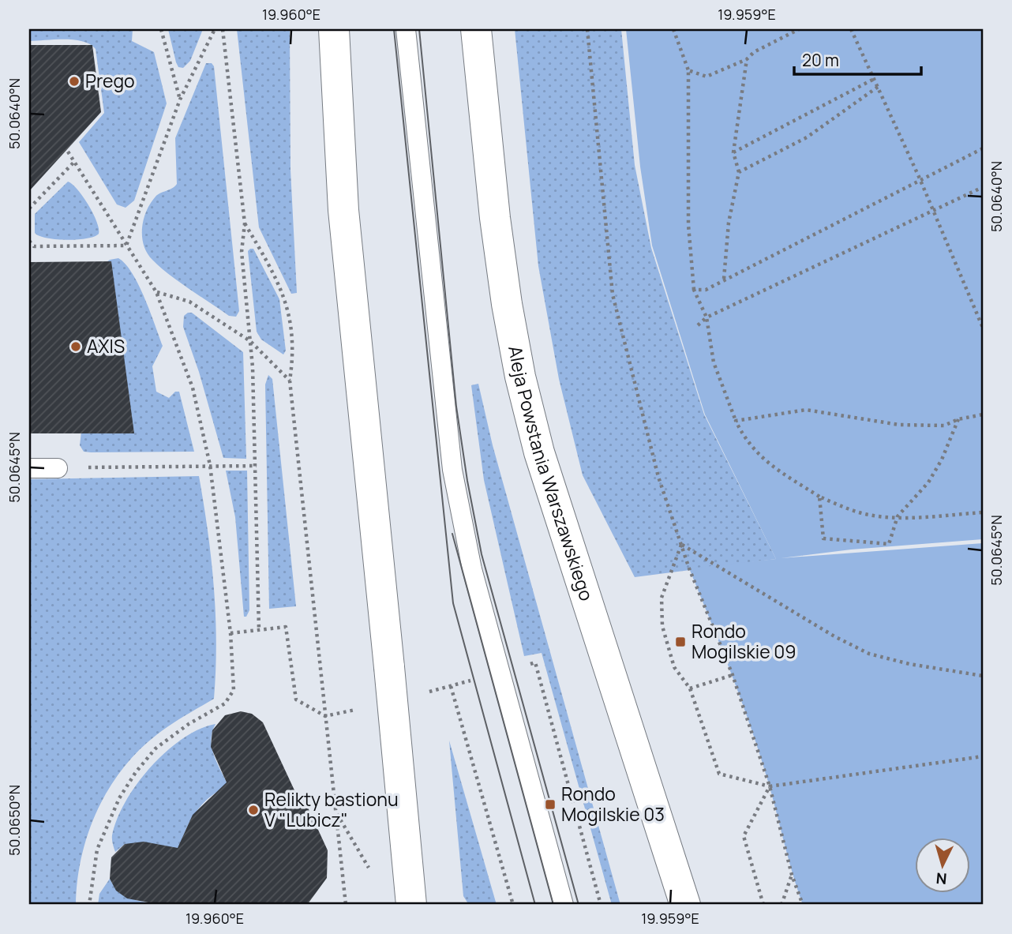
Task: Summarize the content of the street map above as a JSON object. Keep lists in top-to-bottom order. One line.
{"streets":{"main road":["Aleja Powstania Warszawskiego"]},"places":{"other":["Prego","AXIS","Relikty bastionu V \"Lubicz\""],"transit":["Rondo Mogilskie 09","Rondo Mogilskie 03"]},"scale_bar":"20 m","north":"bottom","coordinates":["19.960°E","19.959°E","50.0640°N","50.0645°N","50.0650°N"]}
